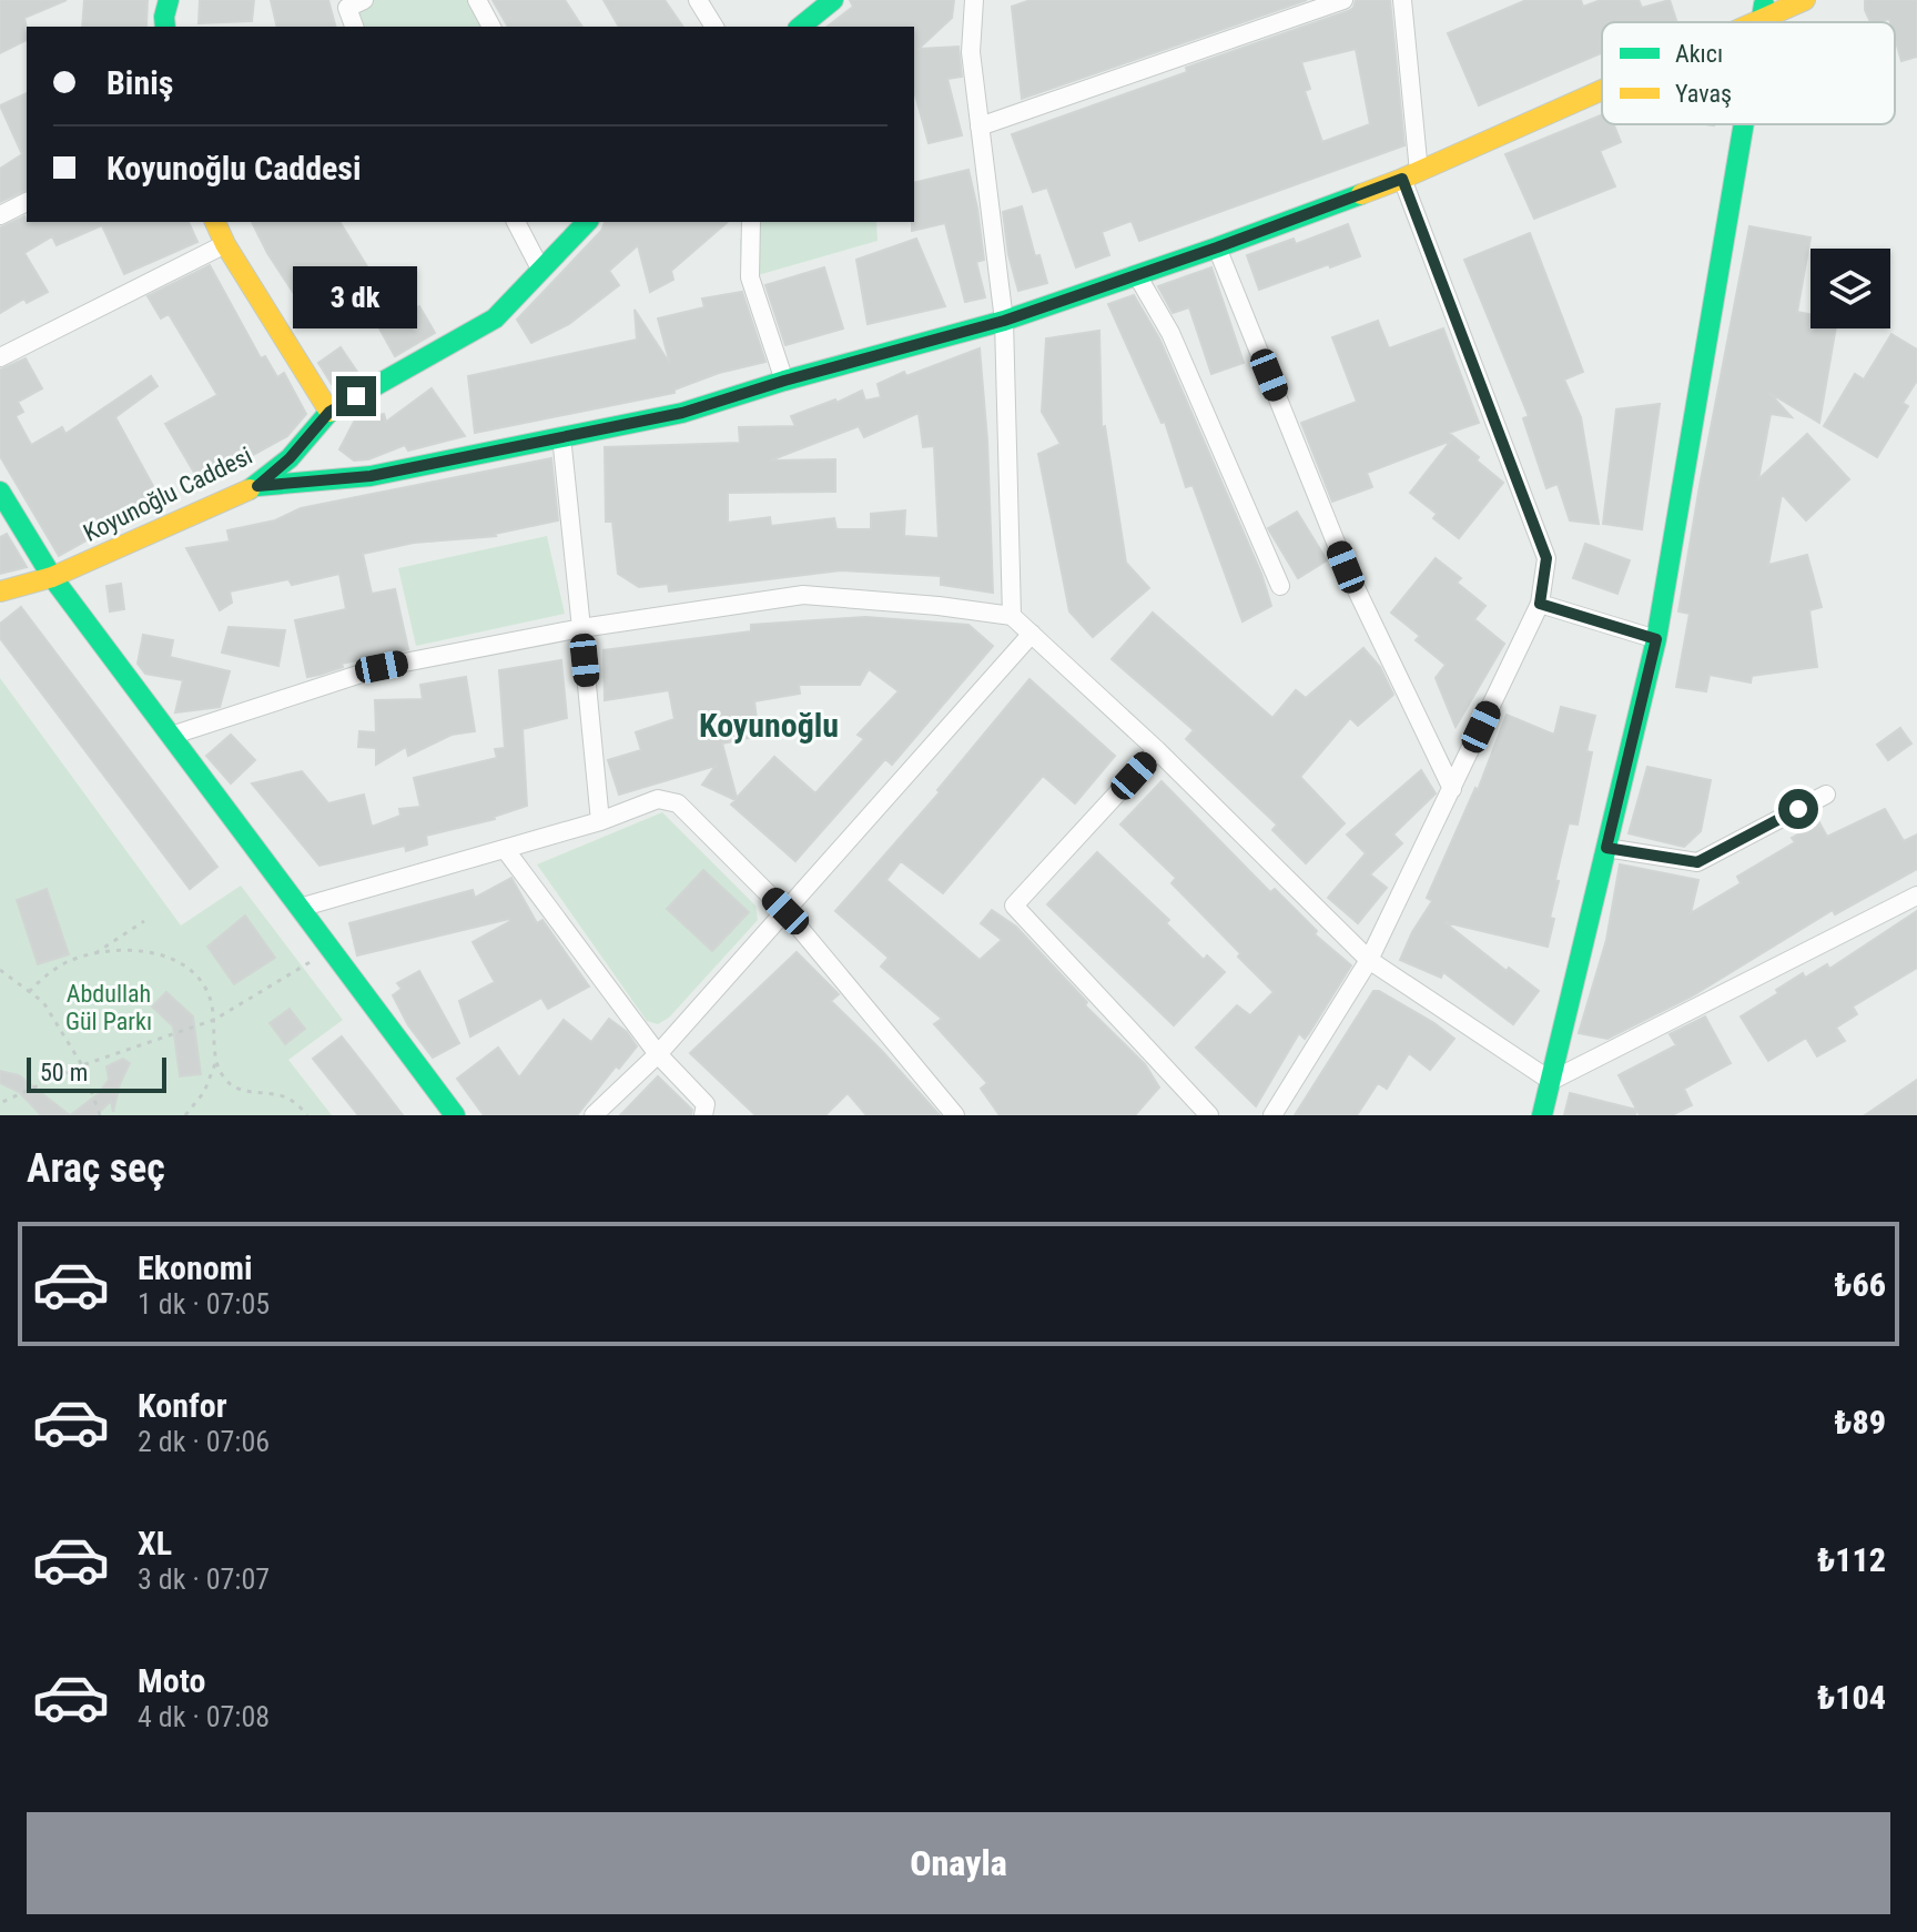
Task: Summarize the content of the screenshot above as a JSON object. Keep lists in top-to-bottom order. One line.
{"streets":{"street":["Koyunoğlu Caddesi"]},"districts":["Koyunoğlu"],"parks":["Abdullah Gül Parkı"],"legend":["Akıcı","Yavaş"],"scale_bar":"50 m","page":{"banner":["Biniş","Koyunoğlu Caddesi"],"bubble":"3 dk","scale":"50 m","heading":"Araç seç","list":[{"name":"Ekonomi","note":"1 dk · 07:05","value":"₺66"},{"name":"Konfor","note":"2 dk · 07:06","value":"₺89"},{"name":"XL","note":"3 dk · 07:07","value":"₺112"},{"name":"Moto","note":"4 dk · 07:08","value":"₺104"}],"buttons":"Onayla"}}
